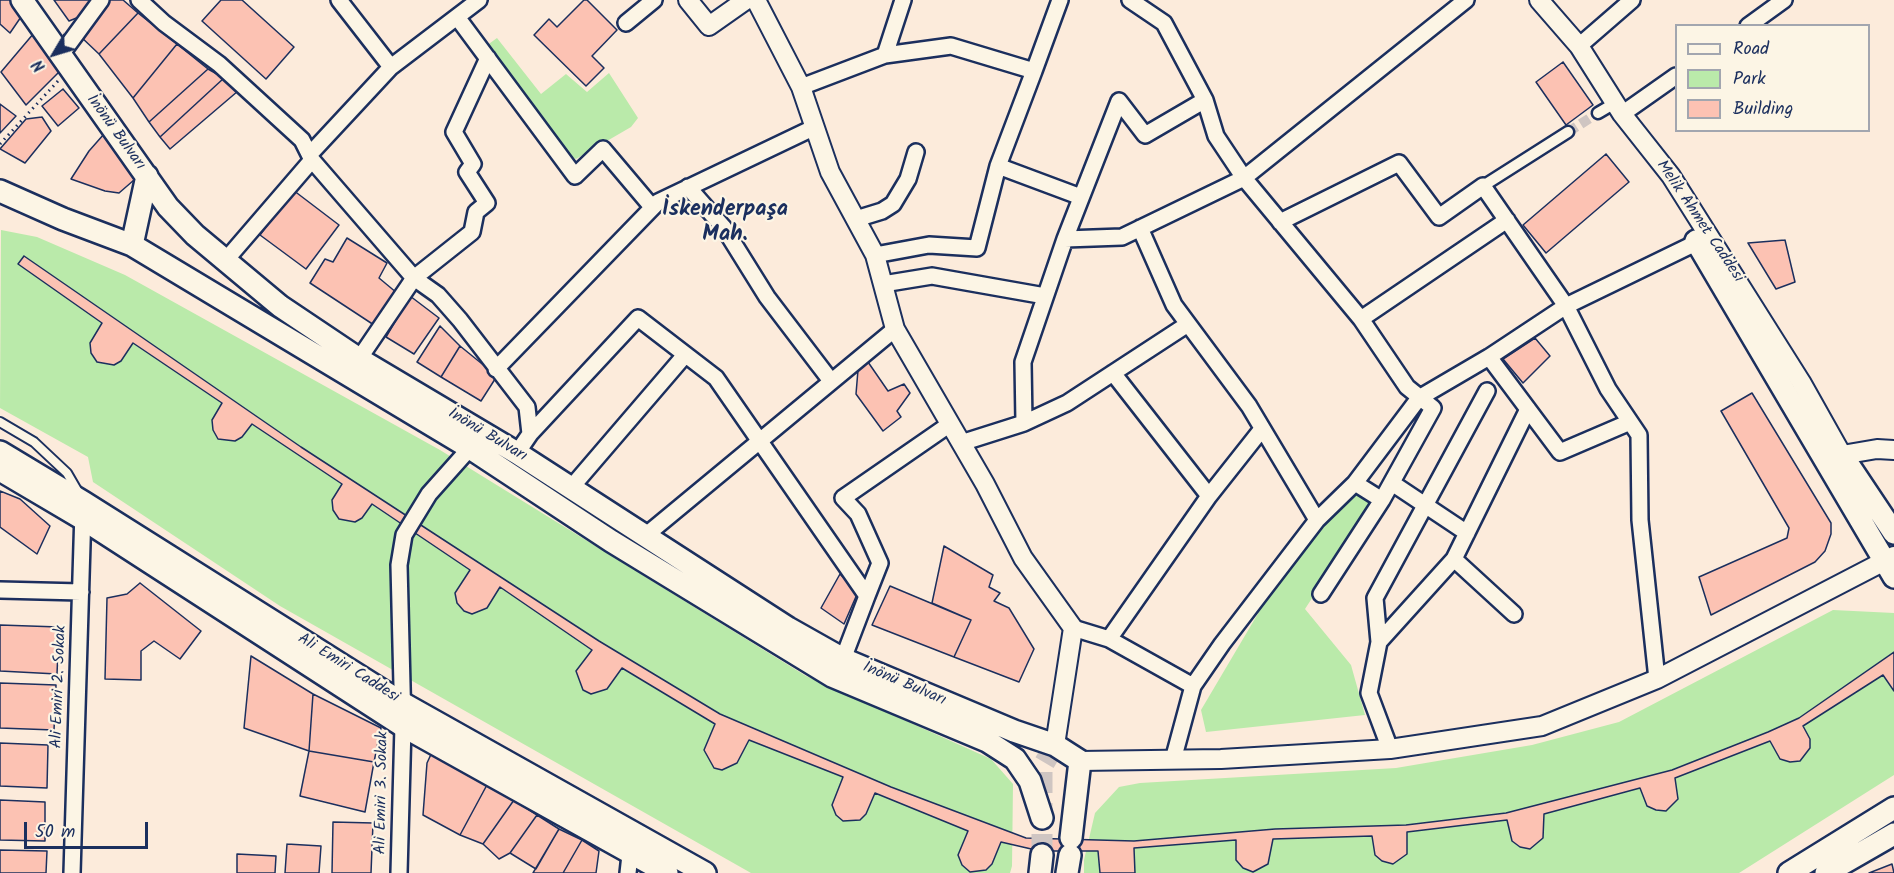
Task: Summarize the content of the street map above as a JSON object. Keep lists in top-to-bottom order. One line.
{"streets":{"main road":["İnönü Bulvarı","Ali Emiri Caddesi"],"street":["Melik Ahmet Caddesi","Ali Emiri 2. Sokak","Ali Emiri 3. Sokak"]},"crossings":[["Ali Emiri Caddesi","Ali Emiri 2. Sokak"],["Ali Emiri Caddesi","Ali Emiri 3. Sokak"]],"districts":["İskenderpaşa Mah."],"legend":["Road","Park","Building"],"scale_bar":"50 m","north":"bottom left"}
